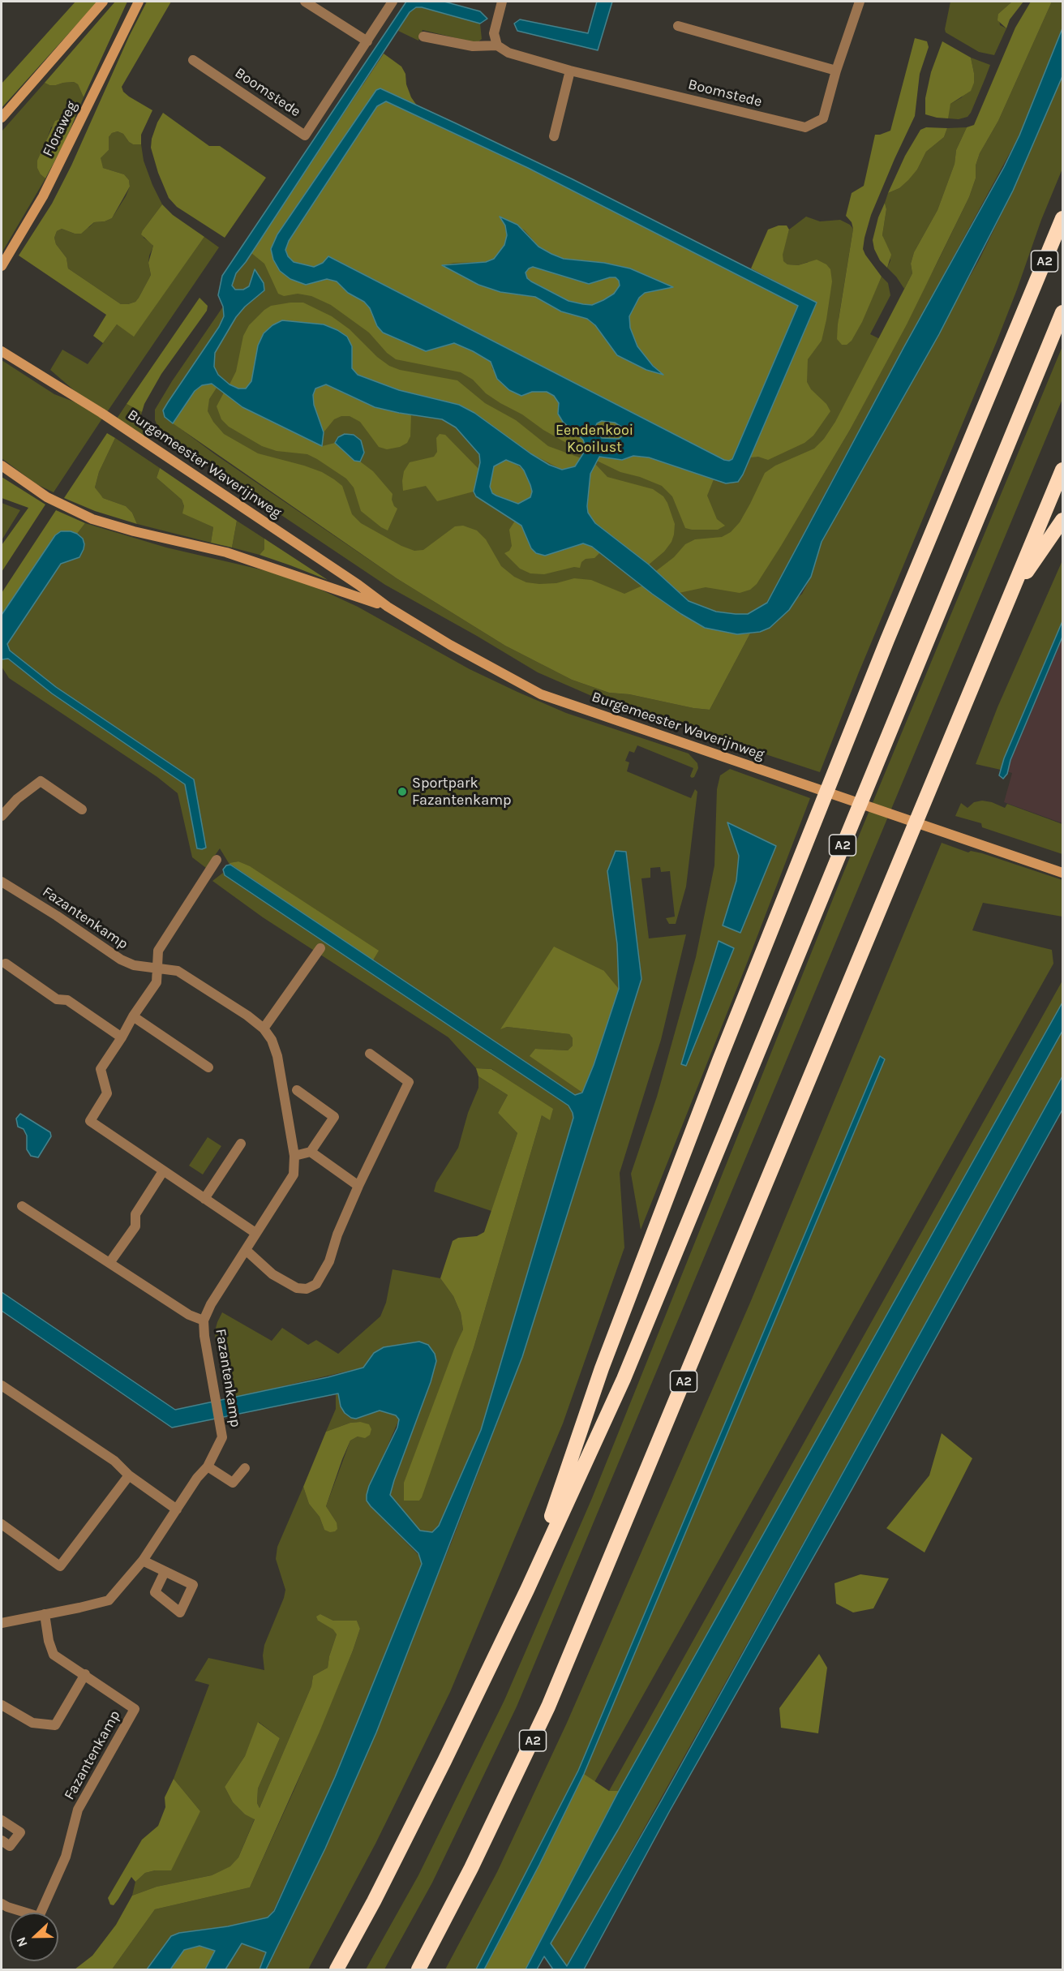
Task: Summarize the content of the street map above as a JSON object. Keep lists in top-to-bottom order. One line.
{"streets":{"highway":["A2"],"street":["Boomstede","Floraweg","Burgemeester Waverijnweg","Fazantenkamp"]},"parks":["Eendenkooi Kooilust"],"places":["Sportpark Fazantenkamp"],"north":"left"}
